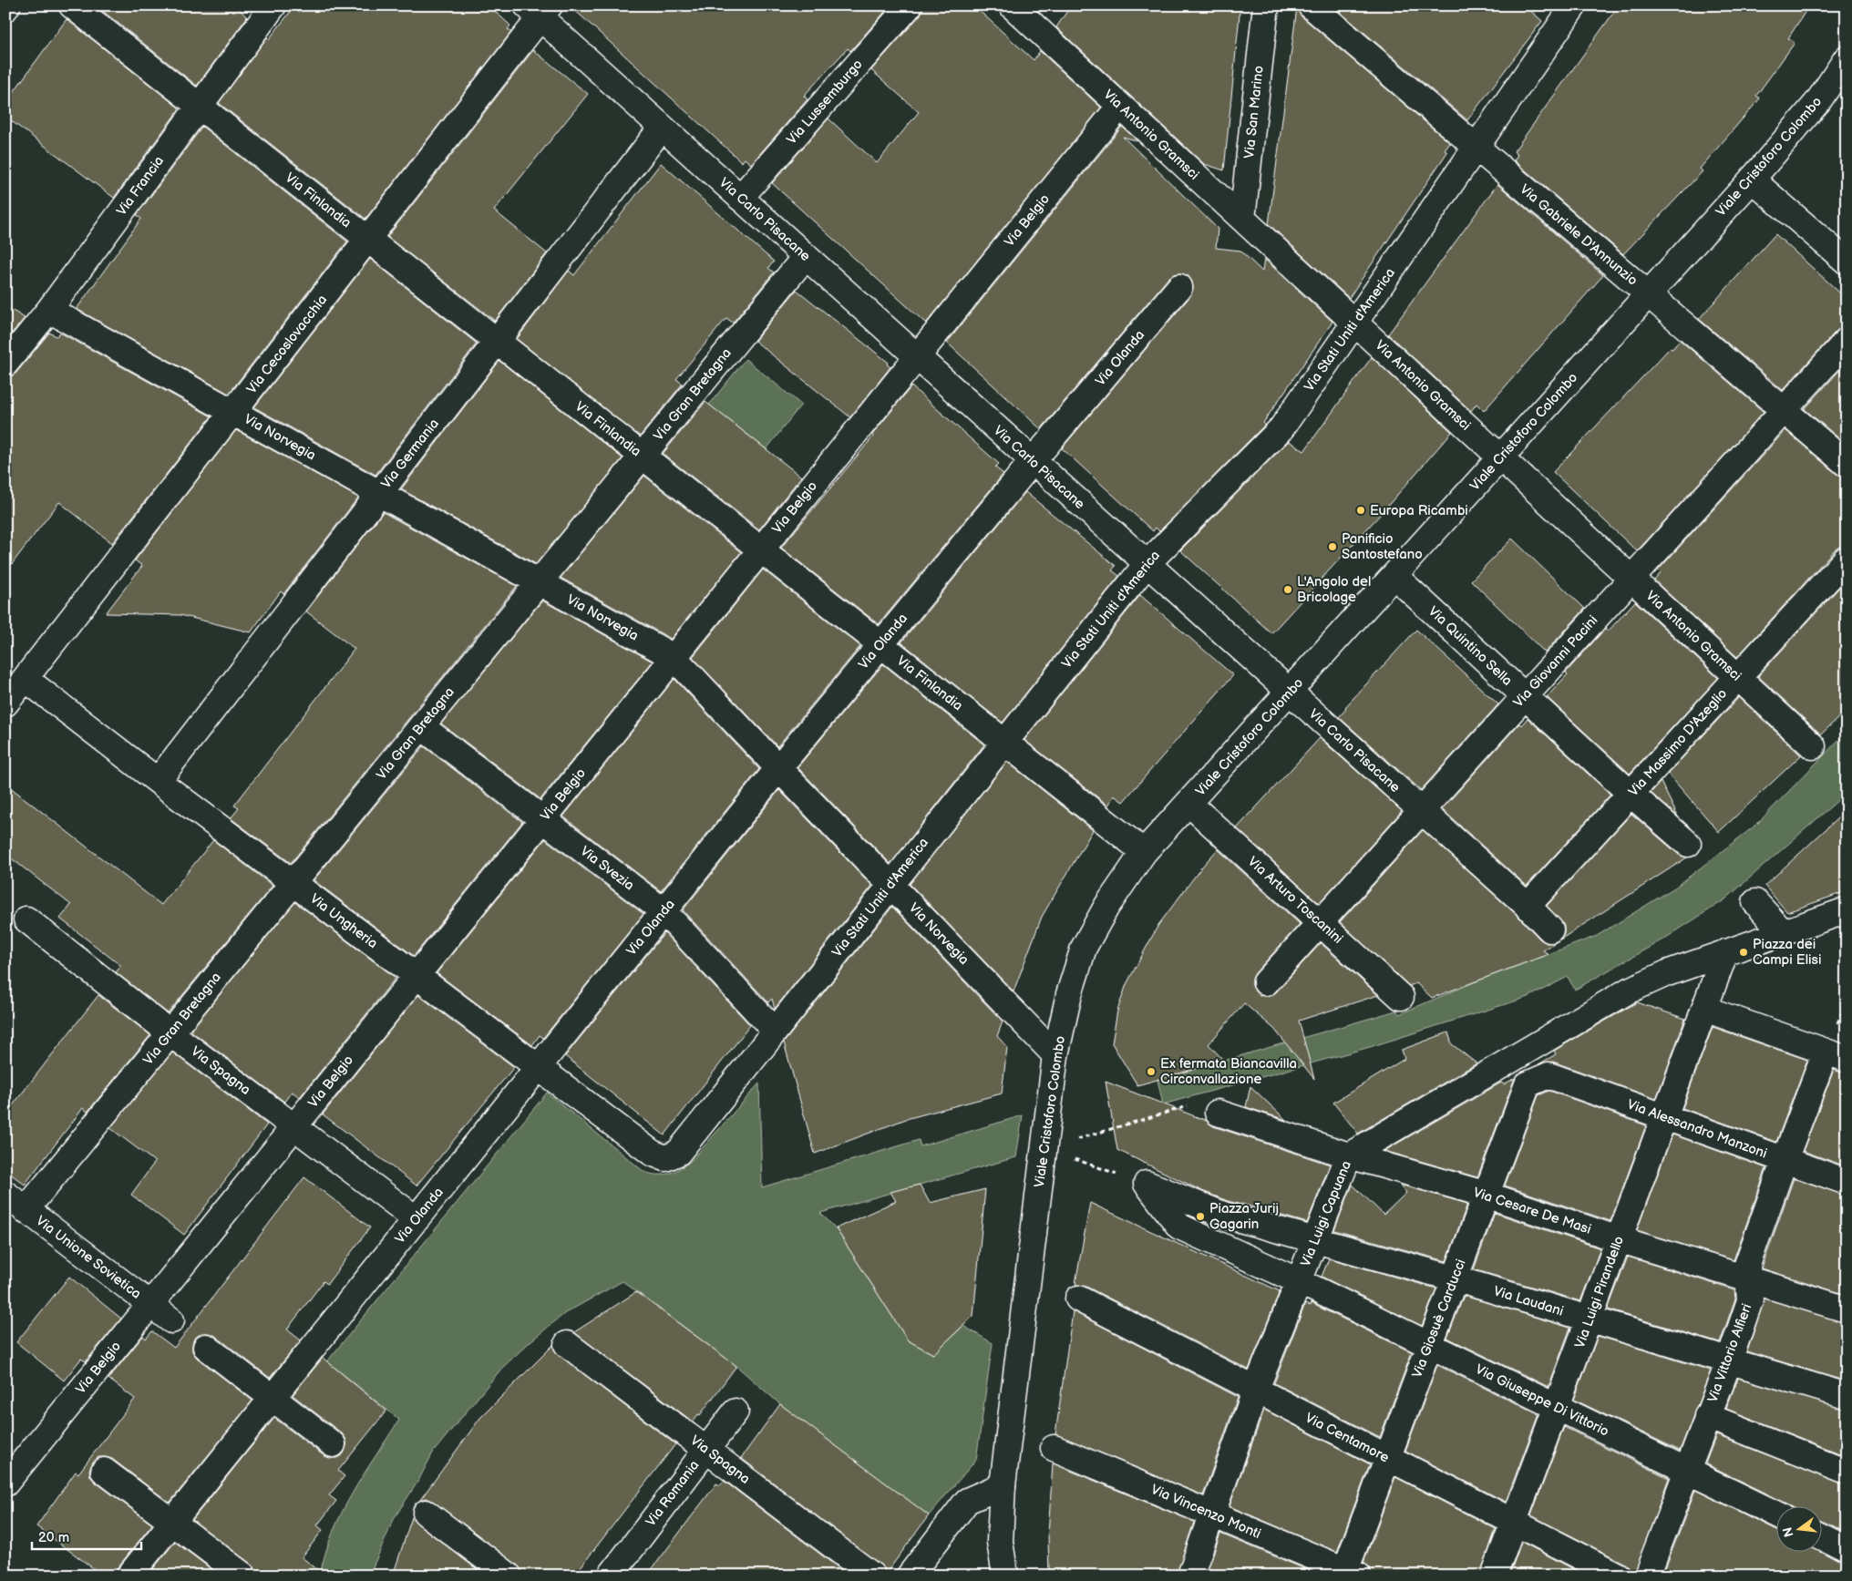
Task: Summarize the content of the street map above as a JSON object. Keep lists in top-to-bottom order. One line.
{"streets":{"street":["Via Lussemburgo","Via San Marino","Via Antonio Gramsci","Viale Cristoforo Colombo","Via Francia","Via Finlandia","Via Carlo Pisacane","Via Belgio","Via Gabriele D'Annunzio","Via Stati Uniti d'America","Via Cecoslovacchia","Via Olanda","Via Gran Bretagna","Via Norvegia","Via Germania","Via Quintino Sella","Via Giovanni Pacini","Via Massimo D'Azeglio","Via Svezia","Via Arturo Toscanini","Via Ungheria","Via Spagna","Via Alessandro Manzoni","Via Cesare De Masi","Via Luigi Capuana","Via Unione Sovietica","Via Luigi Pirandello","Via Laudani","Via Giosuè Carducci","Via Vittorio Alfieri","Via Giuseppe Di Vittorio","Via Centamore","Via Romania","Via Vincenzo Monti"]},"crossings":[["Via Lussemburgo","Via Carlo Pisacane"],["Via San Marino","Via Antonio Gramsci"],["Via Antonio Gramsci","Viale Cristoforo Colombo"],["Via Antonio Gramsci","Via Belgio"],["Via Antonio Gramsci","Via Stati Uniti d'America"],["Via Antonio Gramsci","Via Giovanni Pacini"],["Via Antonio Gramsci","Via Massimo D'Azeglio"],["Viale Cristoforo Colombo","Via Finlandia"],["Viale Cristoforo Colombo","Via Carlo Pisacane"],["Viale Cristoforo Colombo","Via Gabriele D'Annunzio"],["Viale Cristoforo Colombo","Via Norvegia"],["Viale Cristoforo Colombo","Via Quintino Sella"],["Viale Cristoforo Colombo","Via Arturo Toscanini"],["Via Francia","Via Finlandia"],["Via Francia","Via Norvegia"],["Via Finlandia","Via Belgio"],["Via Finlandia","Via Stati Uniti d'America"],["Via Finlandia","Via Cecoslovacchia"],["Via Finlandia","Via Olanda"],["Via Finlandia","Via Gran Bretagna"],["Via Finlandia","Via Germania"],["Via Carlo Pisacane","Via Belgio"],["Via Carlo Pisacane","Via Stati Uniti d'America"],["Via Carlo Pisacane","Via Cecoslovacchia"],["Via Carlo Pisacane","Via Olanda"],["Via Carlo Pisacane","Via Gran Bretagna"],["Via Carlo Pisacane","Via Germania"],["Via Carlo Pisacane","Via Giovanni Pacini"],["Via Carlo Pisacane","Via Massimo D'Azeglio"],["Via Belgio","Via Norvegia"],["Via Belgio","Via Svezia"],["Via Belgio","Via Ungheria"],["Via Belgio","Via Spagna"],["Via Belgio","Via Unione Sovietica"],["Via Gabriele D'Annunzio","Via Stati Uniti d'America"],["Via Gabriele D'Annunzio","Via Giovanni Pacini"],["Via Stati Uniti d'America","Via Norvegia"],["Via Stati Uniti d'America","Via Svezia"],["Via Stati Uniti d'America","Via Ungheria"],["Via Cecoslovacchia","Via Norvegia"],["Via Cecoslovacchia","Via Ungheria"],["Via Olanda","Via Norvegia"],["Via Olanda","Via Svezia"],["Via Olanda","Via Ungheria"],["Via Olanda","Via Spagna"],["Via Gran Bretagna","Via Norvegia"],["Via Gran Bretagna","Via Svezia"],["Via Gran Bretagna","Via Ungheria"],["Via Gran Bretagna","Via Spagna"],["Via Gran Bretagna","Via Unione Sovietica"],["Via Norvegia","Via Germania"],["Via Germania","Via Ungheria"],["Via Quintino Sella","Via Giovanni Pacini"],["Via Quintino Sella","Via Massimo D'Azeglio"],["Via Giovanni Pacini","Via Arturo Toscanini"],["Via Spagna","Via Romania"],["Via Alessandro Manzoni","Via Luigi Pirandello"],["Via Alessandro Manzoni","Via Giosuè Carducci"],["Via Alessandro Manzoni","Via Vittorio Alfieri"],["Via Cesare De Masi","Via Luigi Capuana"],["Via Cesare De Masi","Via Luigi Pirandello"],["Via Cesare De Masi","Via Giosuè Carducci"],["Via Cesare De Masi","Via Vittorio Alfieri"],["Via Luigi Capuana","Via Luigi Pirandello"],["Via Luigi Capuana","Via Laudani"],["Via Luigi Capuana","Via Giuseppe Di Vittorio"],["Via Luigi Capuana","Via Centamore"],["Via Luigi Capuana","Via Vincenzo Monti"],["Via Luigi Pirandello","Via Laudani"],["Via Luigi Pirandello","Via Giuseppe Di Vittorio"],["Via Luigi Pirandello","Via Centamore"],["Via Laudani","Via Giosuè Carducci"],["Via Laudani","Via Vittorio Alfieri"],["Via Laudani","Via Giuseppe Di Vittorio"],["Via Giosuè Carducci","Via Giuseppe Di Vittorio"],["Via Giosuè Carducci","Via Centamore"],["Via Giosuè Carducci","Via Vincenzo Monti"],["Via Vittorio Alfieri","Via Giuseppe Di Vittorio"]],"places":["Europa Ricambi","Panificio Santostefano","L'Angolo del Bricolage","Piazza dei Campi Elisi","Ex fermata Biancavilla Circonvallazione","Piazza Jurij Gagarin"],"scale_bar":"20 m","north":"left"}
